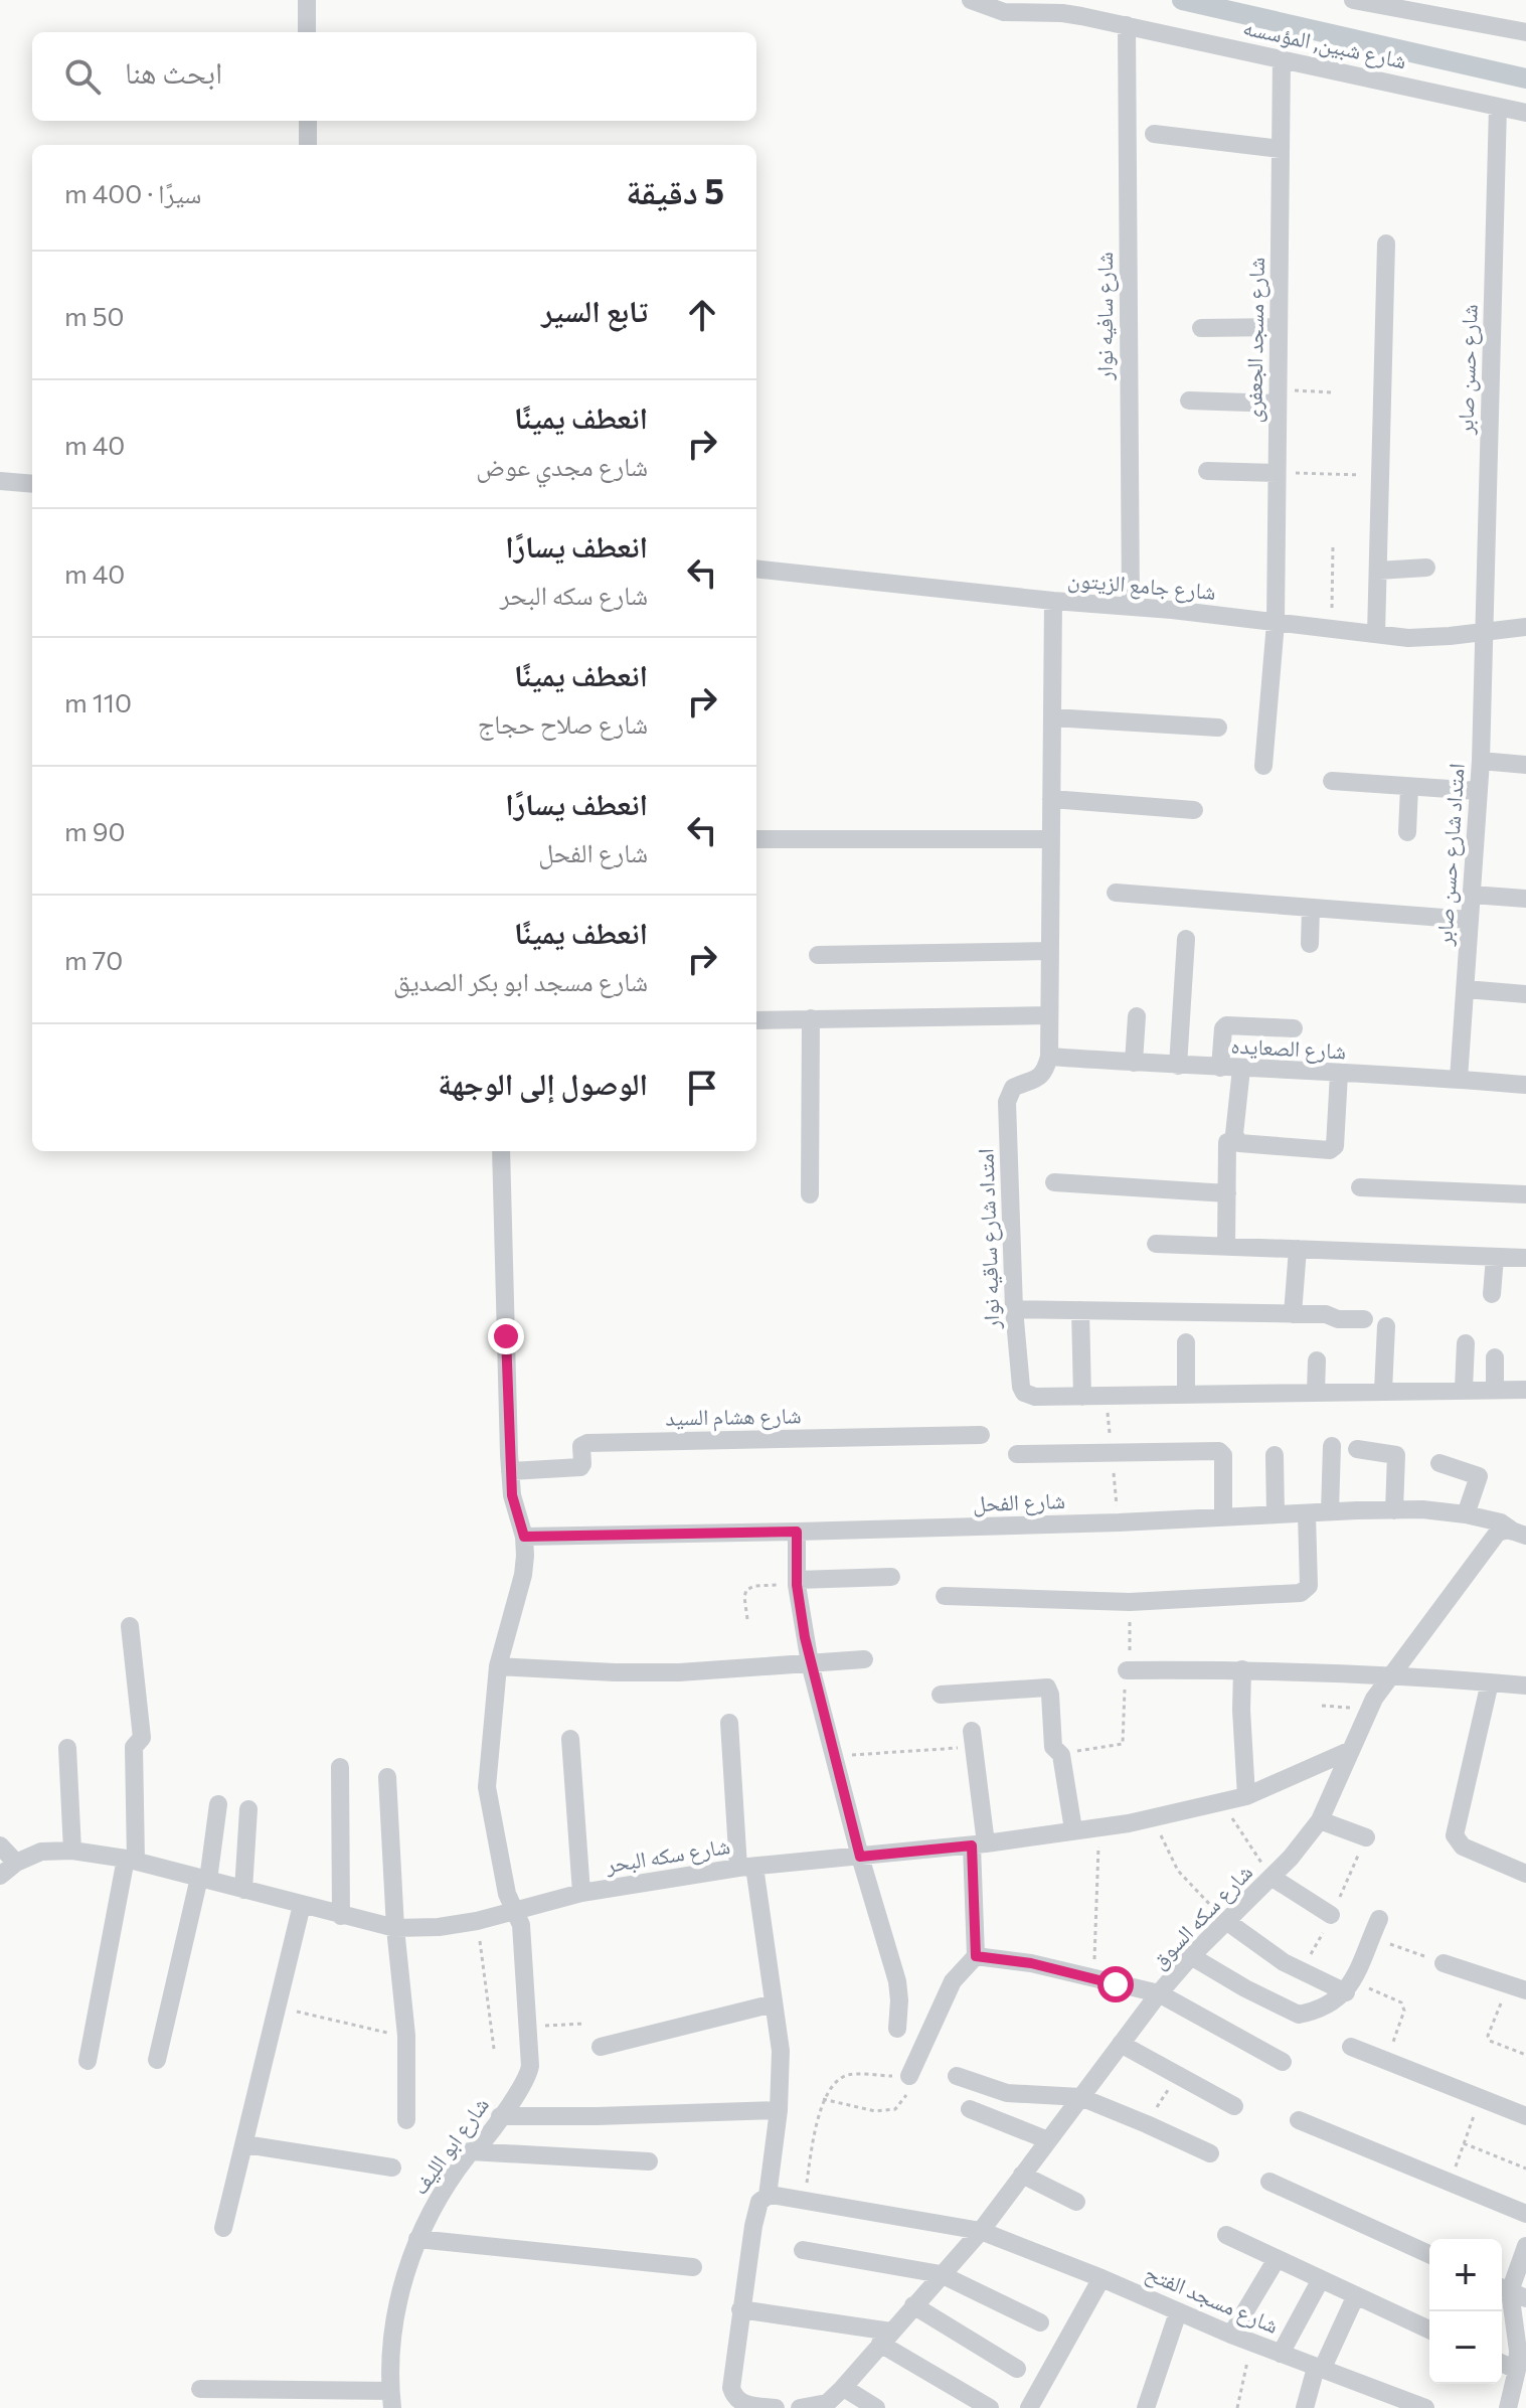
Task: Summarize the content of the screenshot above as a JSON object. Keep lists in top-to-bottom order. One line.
{"streets":{"street":["شارع شبين, المؤسسه","شارع سافيه نوار","شارع مسجد الجعفرى","شارع حسن صابر","شارع جامع الزيتون","امتداد شارع حسن صابر","شارع الصعايده","امتداد شارع ساقيه نوار","شارع هشام السيد","شارع الفحل","شارع سكه البحر","شارع سكه السوق","شارع ابو الليف","شارع مسجد الفتح"]},"crossings":[["شارع شبين, المؤسسه","شارع سافيه نوار"],["شارع شبين, المؤسسه","شارع مسجد الجعفرى"],["شارع شبين, المؤسسه","شارع حسن صابر"],["شارع سافيه نوار","شارع جامع الزيتون"],["شارع مسجد الجعفرى","شارع جامع الزيتون"],["شارع حسن صابر","شارع جامع الزيتون"],["شارع حسن صابر","امتداد شارع حسن صابر"],["شارع جامع الزيتون","امتداد شارع حسن صابر"],["امتداد شارع حسن صابر","شارع الصعايده"],["شارع الصعايده","امتداد شارع ساقيه نوار"],["شارع هشام السيد","شارع ابو الليف"],["شارع الفحل","شارع سكه السوق"],["شارع الفحل","شارع ابو الليف"],["شارع سكه البحر","شارع سكه السوق"],["شارع سكه البحر","شارع ابو الليف"],["شارع سكه السوق","شارع مسجد الفتح"]],"page":{"search":"ابحث هنا","heading":["5 دقيقة","سيرًا · 400 m"],"list":[["تابع السير","50 m"],["انعطف يمينًا","شارع مجدي عوض","40 m"],["انعطف يسارًا","شارع سكه البحر","40 m"],["انعطف يمينًا","شارع صلاح حجاج","110 m"],["انعطف يسارًا","شارع الفحل","90 m"],["انعطف يمينًا","شارع مسجد ابو بكر الصديق","70 m"],"الوصول إلى الوجهة"],"map_buttons":["+","−"]}}
